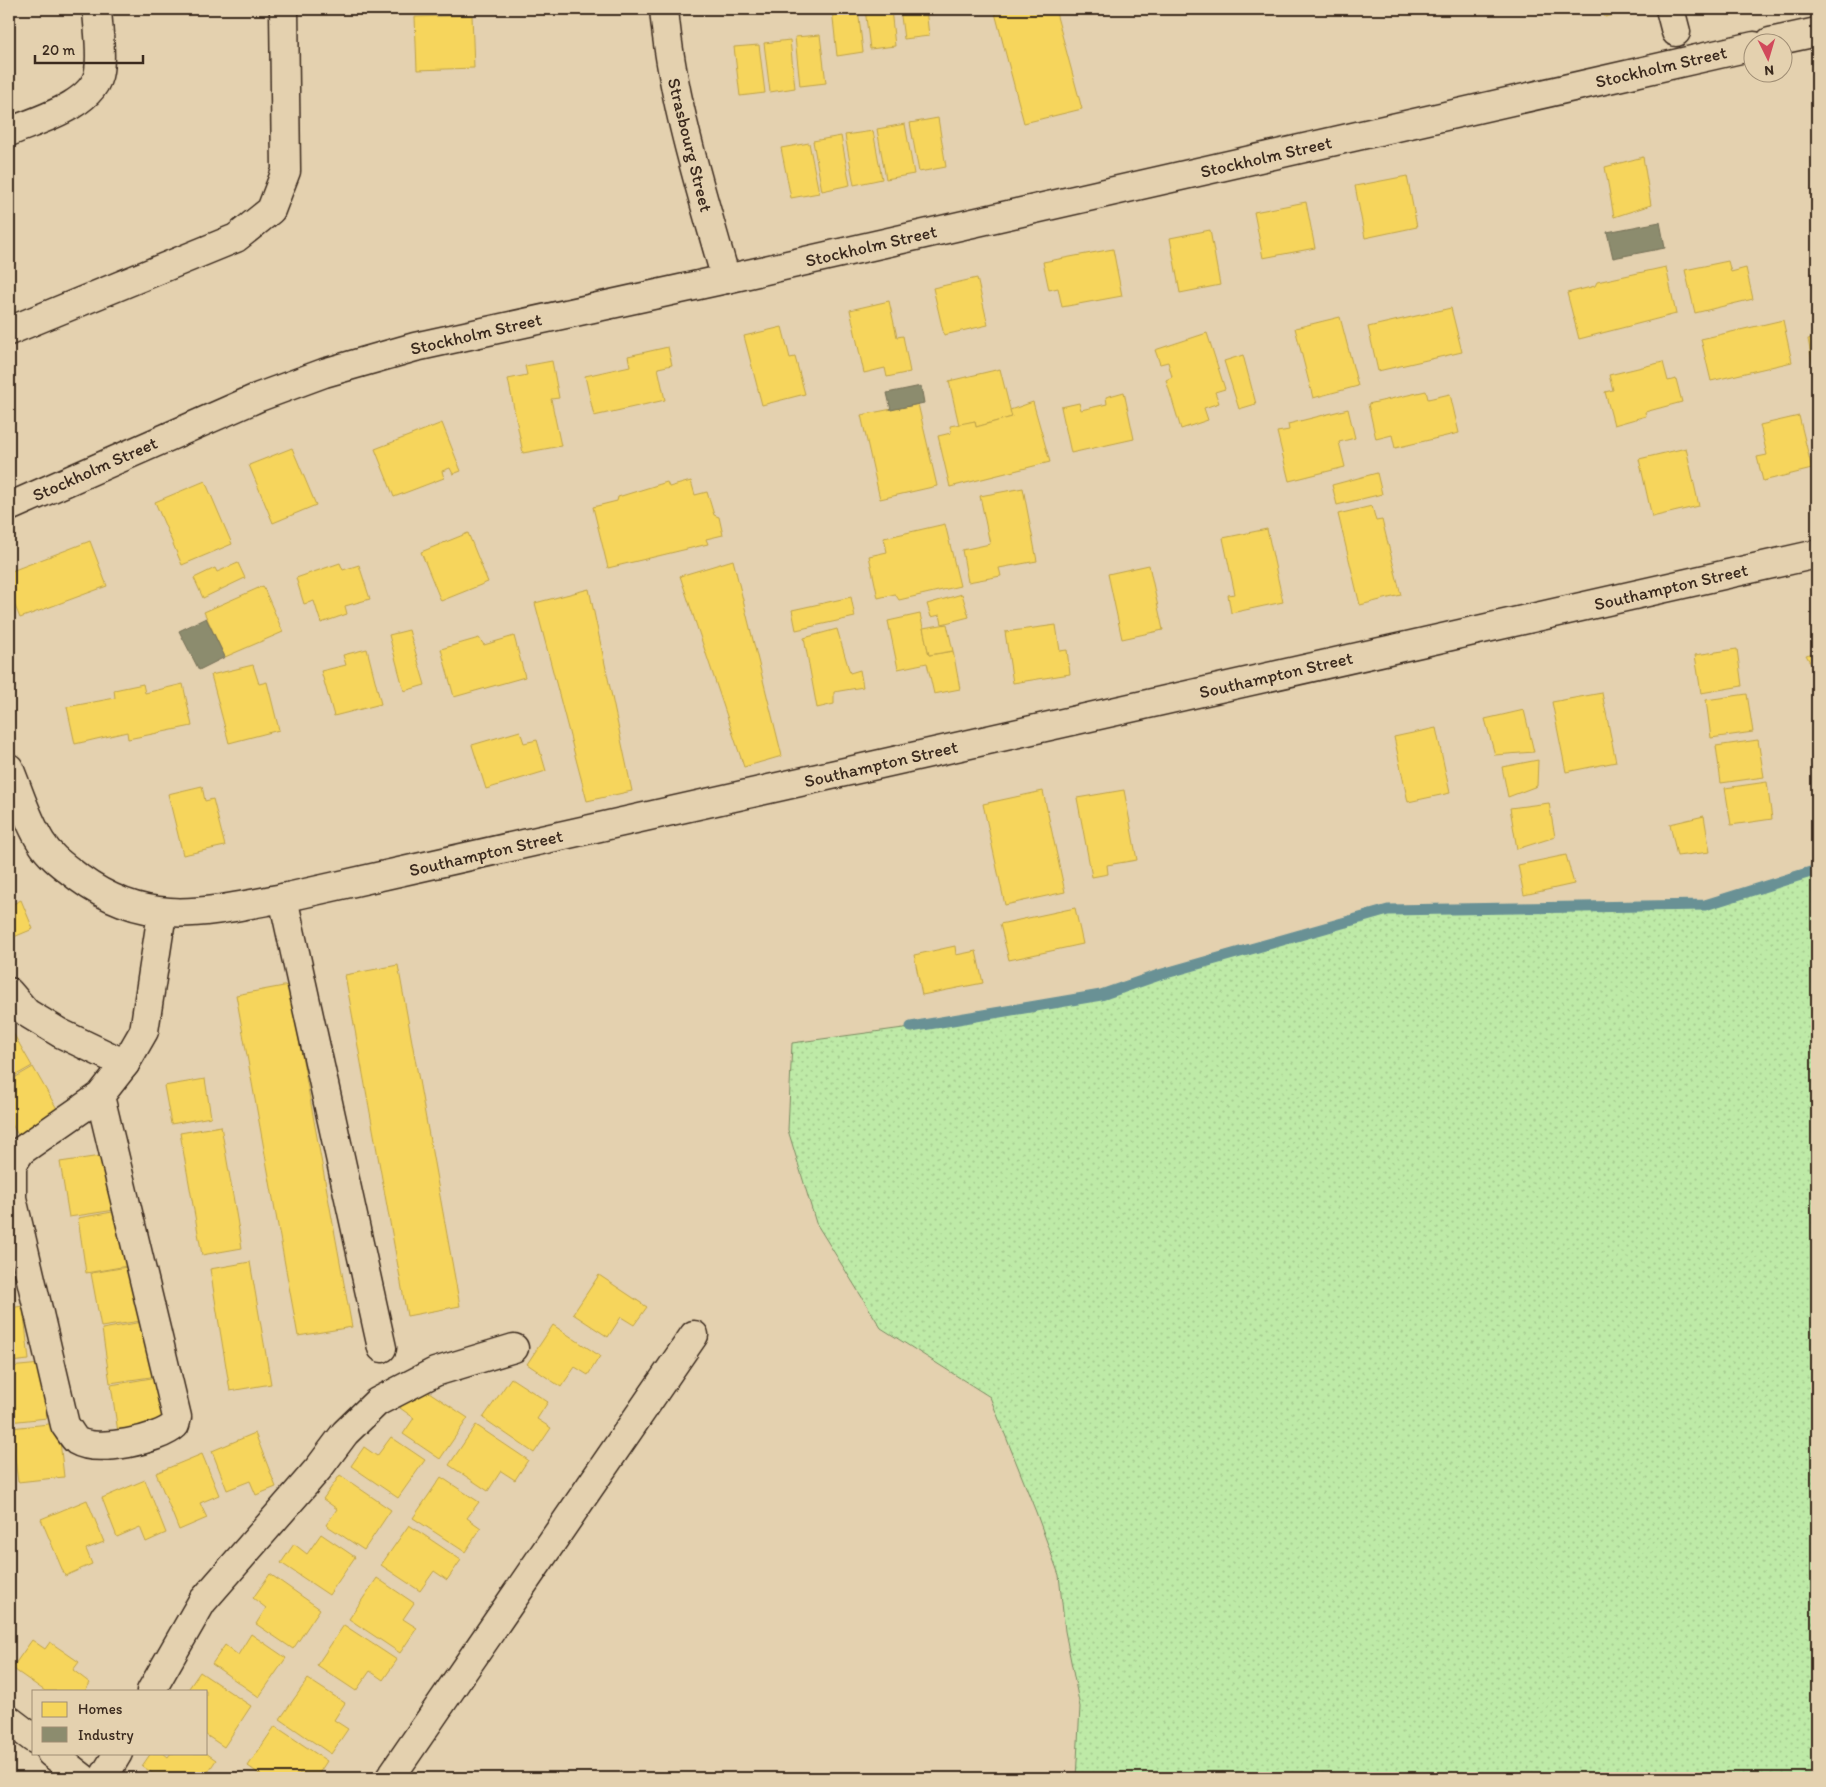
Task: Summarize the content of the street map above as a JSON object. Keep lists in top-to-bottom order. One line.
{"streets":{"street":["Stockholm Street","Strasbourg Street","Southampton Street"]},"crossings":[["Stockholm Street","Strasbourg Street"]],"legend":["Homes","Industry"],"scale_bar":"20 m","north":"bottom"}
